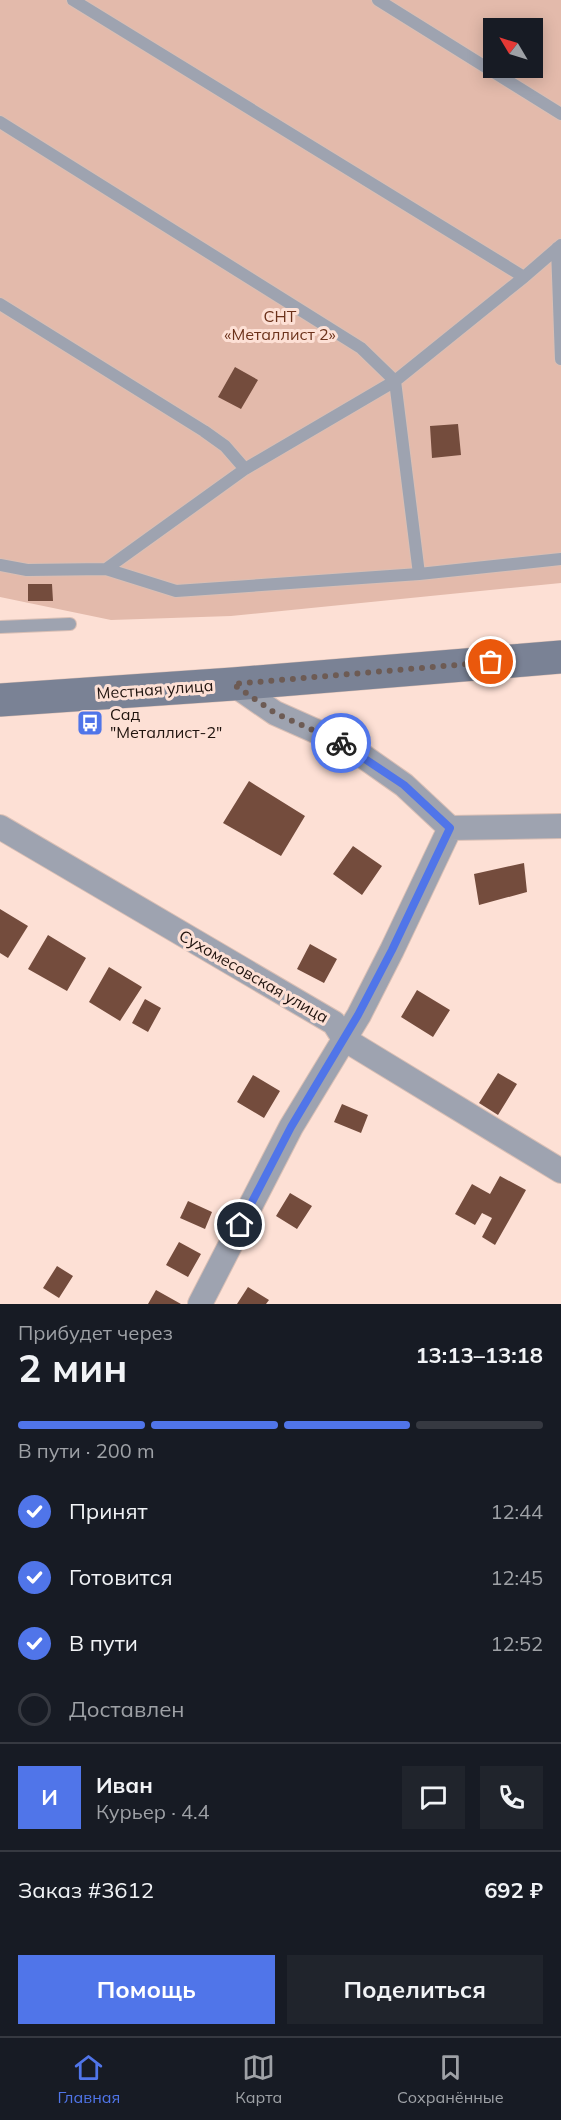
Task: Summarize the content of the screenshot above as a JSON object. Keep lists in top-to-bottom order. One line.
{"streets":{"main road":["Местная улица"],"street":["Сухомесовская улица"]},"parks":["СНТ «Металлист 2»"],"places":{"bus stop":["Сад \"Металлист-2\""]},"north":"top left","page":{"heading":["2 мин","Прибудет через","13:13–13:18"],"panel":["Иван","Курьер · 4.4","Заказ #3612","692 ₽"],"bar":"В пути · 200 m","list":[["Принят","12:44"],["Готовится","12:45"],["В пути","12:52"],"Доставлен"],"round":"И","buttons":["Помощь","Поделиться"],"tabs":["Главная","Карта","Сохранённые"]}}
